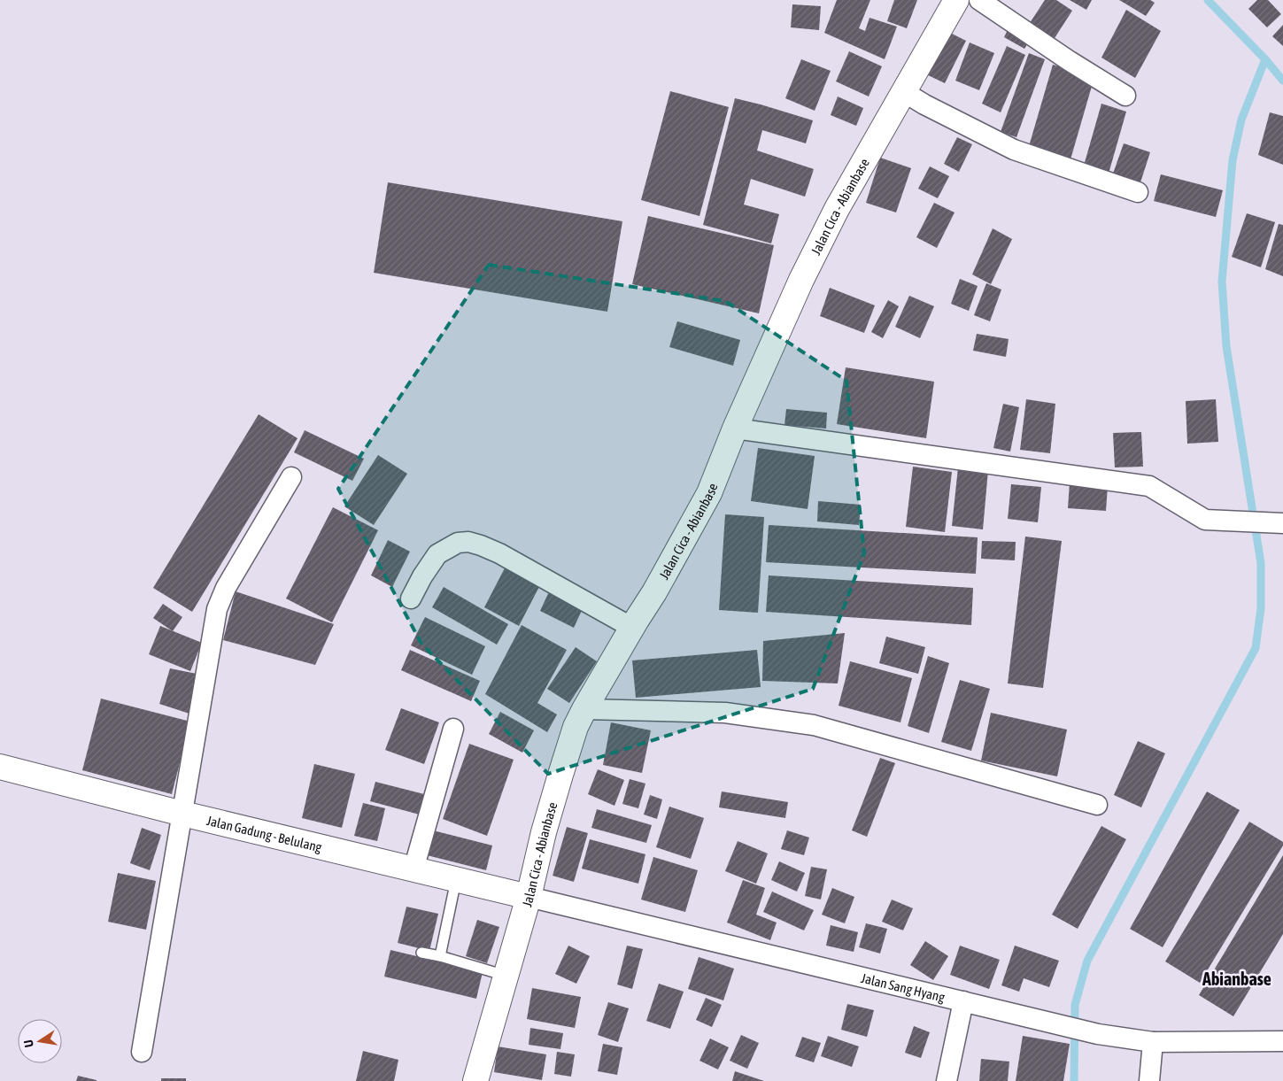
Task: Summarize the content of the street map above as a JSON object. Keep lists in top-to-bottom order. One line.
{"streets":{"street":["Jalan Cica - Abianbase","Jalan Gadung - Belulang","Jalan Sang Hyang"]},"crossings":[["Jalan Cica - Abianbase","Jalan Gadung - Belulang"],["Jalan Cica - Abianbase","Jalan Sang Hyang"],["Jalan Gadung - Belulang","Jalan Sang Hyang"]],"districts":["Abianbase"],"north":"left"}
